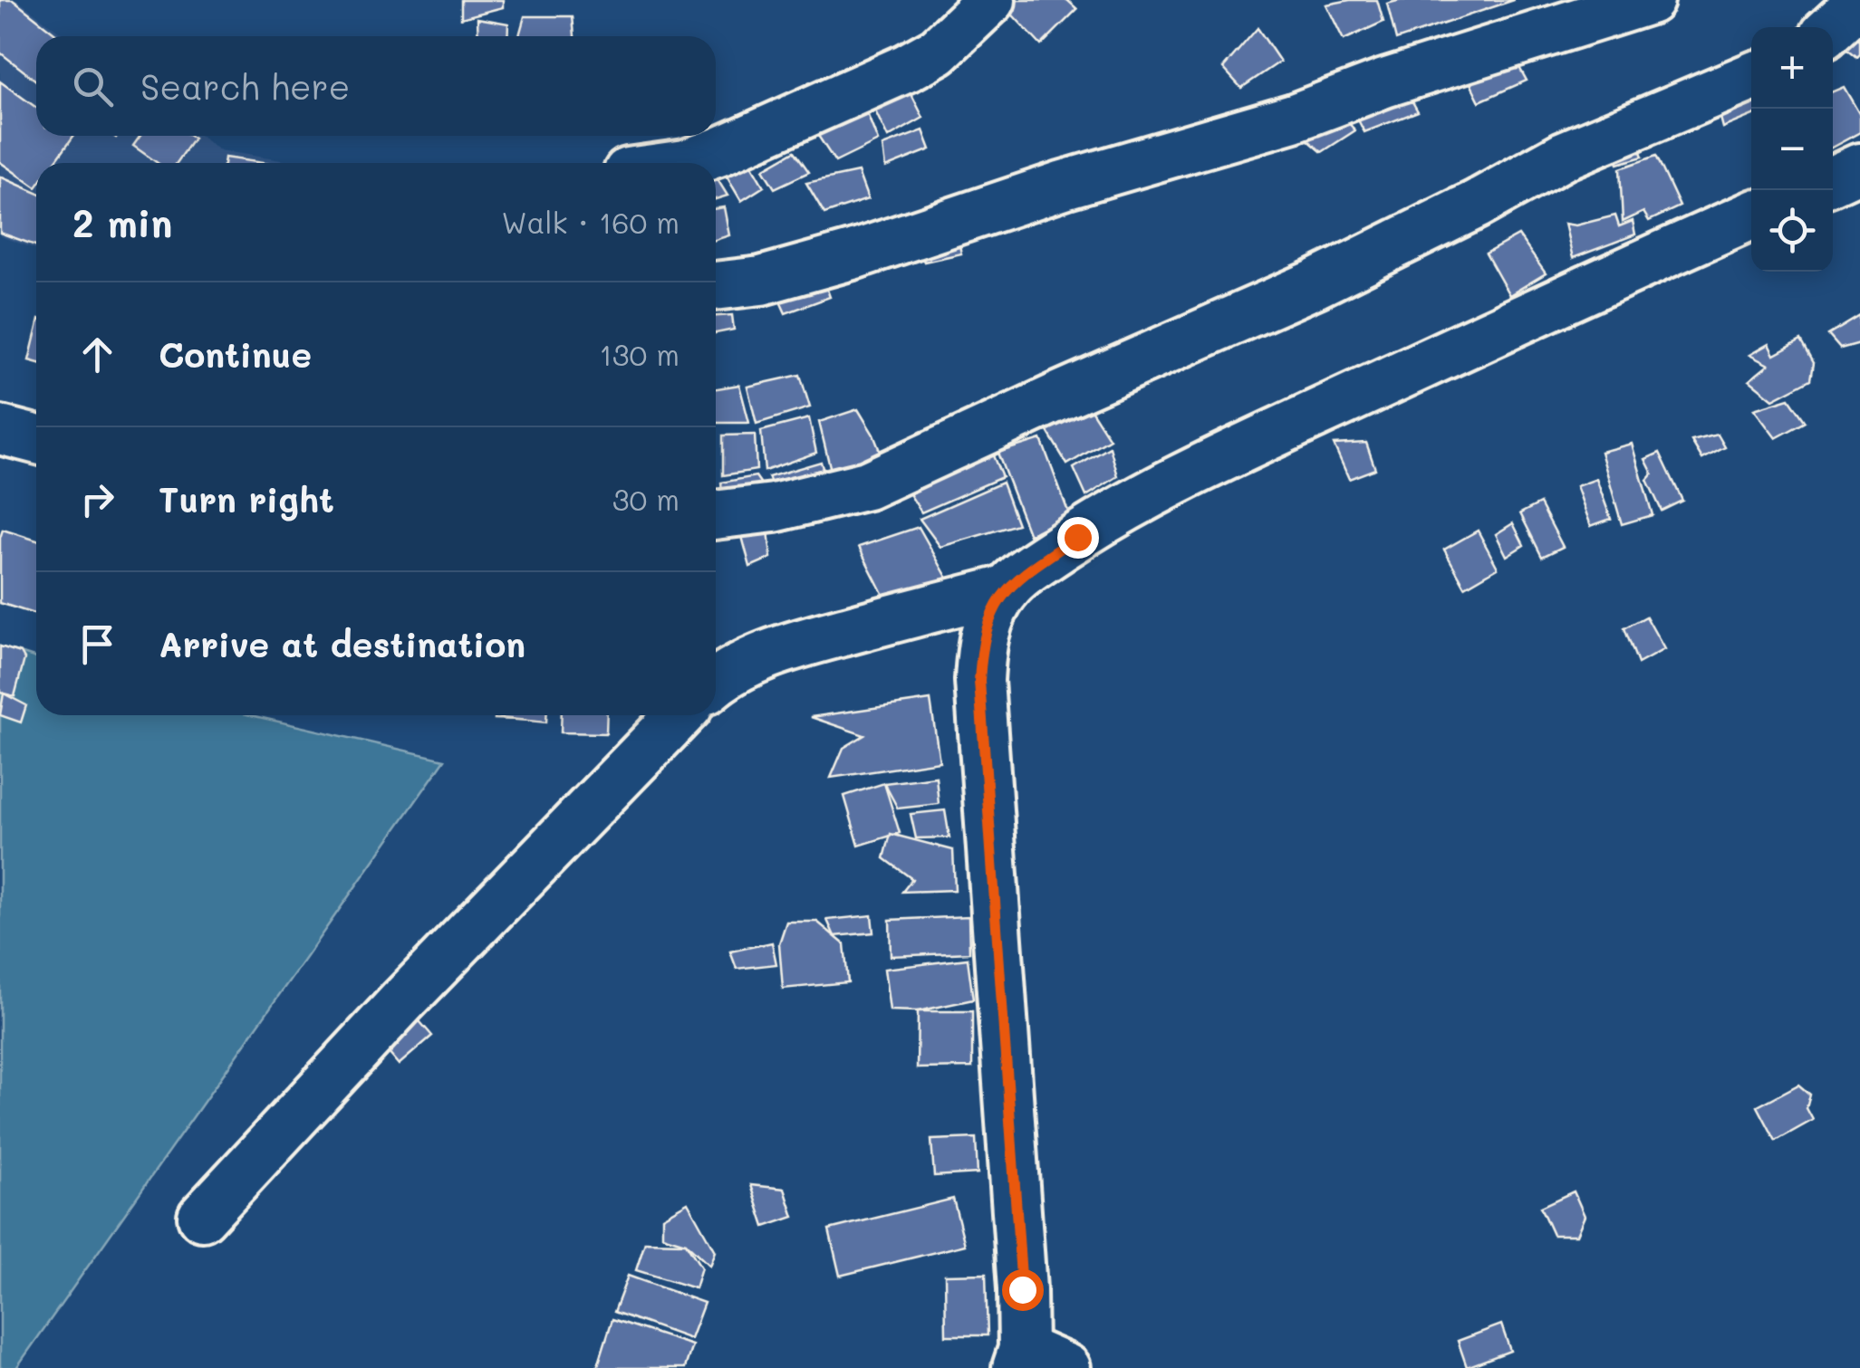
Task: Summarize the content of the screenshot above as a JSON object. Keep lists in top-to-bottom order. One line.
{"page":{"map_buttons":["+","−"],"search":"Search here","heading":["2 min","Walk · 160 m"],"list":[["Continue","130 m"],["Turn right","30 m"],"Arrive at destination"]}}
